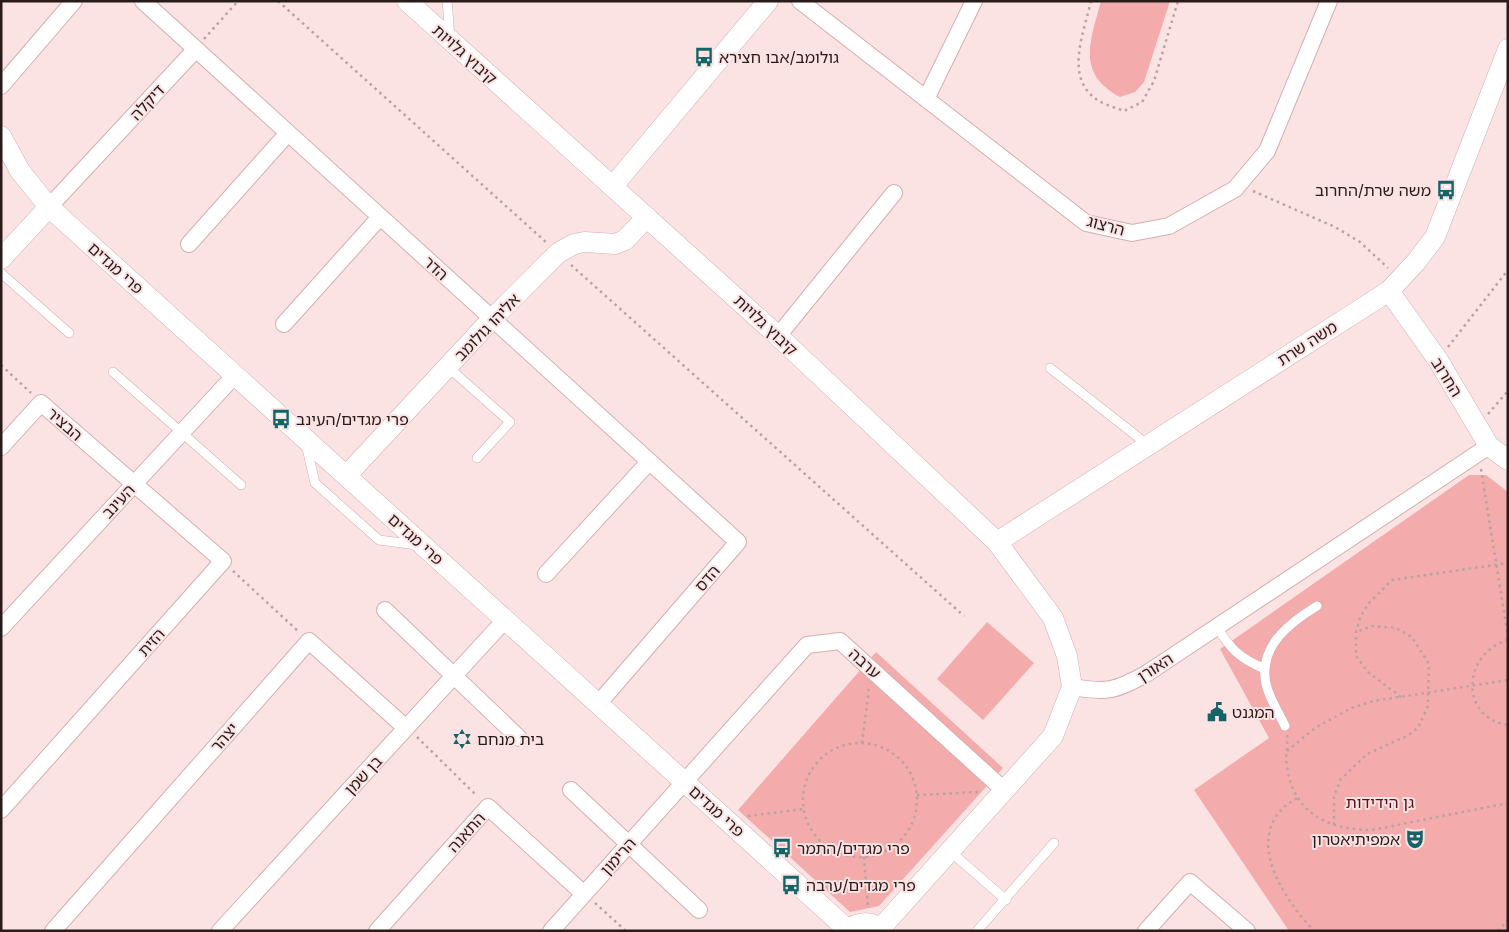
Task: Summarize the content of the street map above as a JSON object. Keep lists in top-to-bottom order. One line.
{"streets":{"street":["קיבוץ גלויות","דיקלה","הרצוג","פרי מגדים","הדר","אליהו גולומב","משה שרת","החרוב","הבציר","העינב","הדס","הזית","ערבה","האורן","יצהר","בן שמן","התאנה","הרימון"]},"crossings":[["קיבוץ גלויות","אליהו גולומב"],["קיבוץ גלויות","משה שרת"],["קיבוץ גלויות","האורן"],["דיקלה","פרי מגדים"],["דיקלה","הדר"],["פרי מגדים","אליהו גולומב"],["פרי מגדים","העינב"],["פרי מגדים","הדס"],["פרי מגדים","ערבה"],["פרי מגדים","בן שמן"],["פרי מגדים","הרימון"],["הדר","אליהו גולומב"],["הדר","הדס"],["אליהו גולומב","הדס"],["משה שרת","החרוב"],["החרוב","האורן"],["הבציר","העינב"],["ערבה","הרימון"],["התאנה","הרימון"]],"parks":["גן הידידות"],"places":{"bus stop":["גולומב/אבו חצירא","משה שרת/החרוב","פרי מגדים/העינב","פרי מגדים/התמר","פרי מגדים/ערבה"],"public building":["המגנט"],"synagogue":["בית מנחם"],"theatre":["אמפיתיאטרון"]}}
